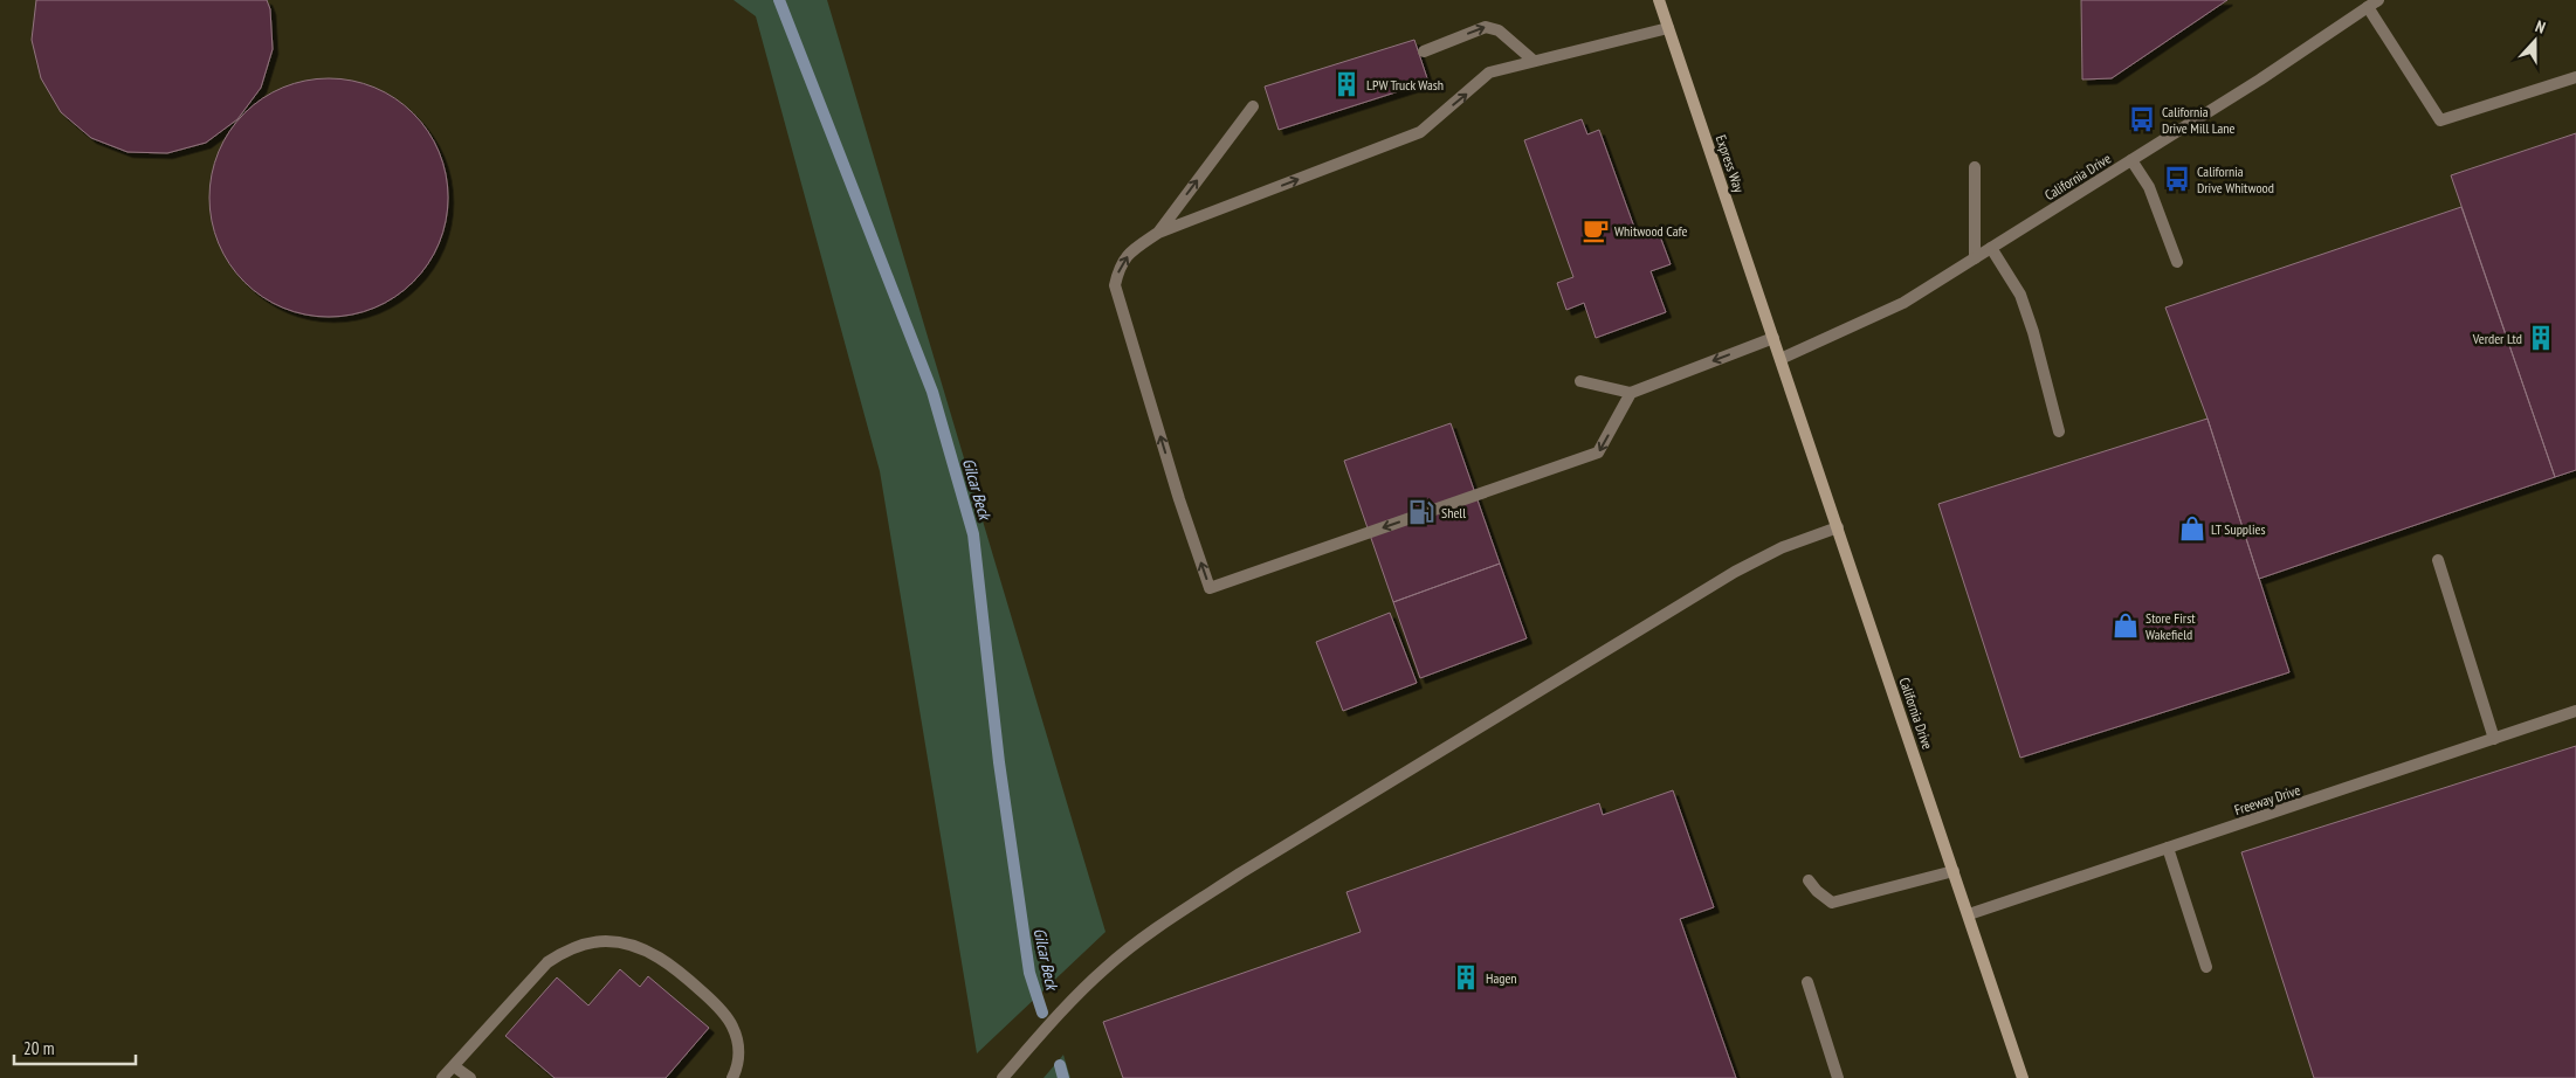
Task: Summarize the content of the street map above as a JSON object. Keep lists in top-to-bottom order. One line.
{"streets":{"street":["Express Way","California Drive","Freeway Drive"]},"crossings":[["Express Way","California Drive"],["California Drive","Freeway Drive"]],"water":["Gilcar Beck"],"places":{"building":["LPW Truck Wash","Verder Ltd","Hagen"],"bus stop":["California Drive Mill Lane","California Drive Whitwood"],"cafe":["Whitwood Cafe"],"fuel station":["Shell"],"shop":["LT Supplies","Store First Wakefield"]},"scale_bar":"20 m","north":"top"}
